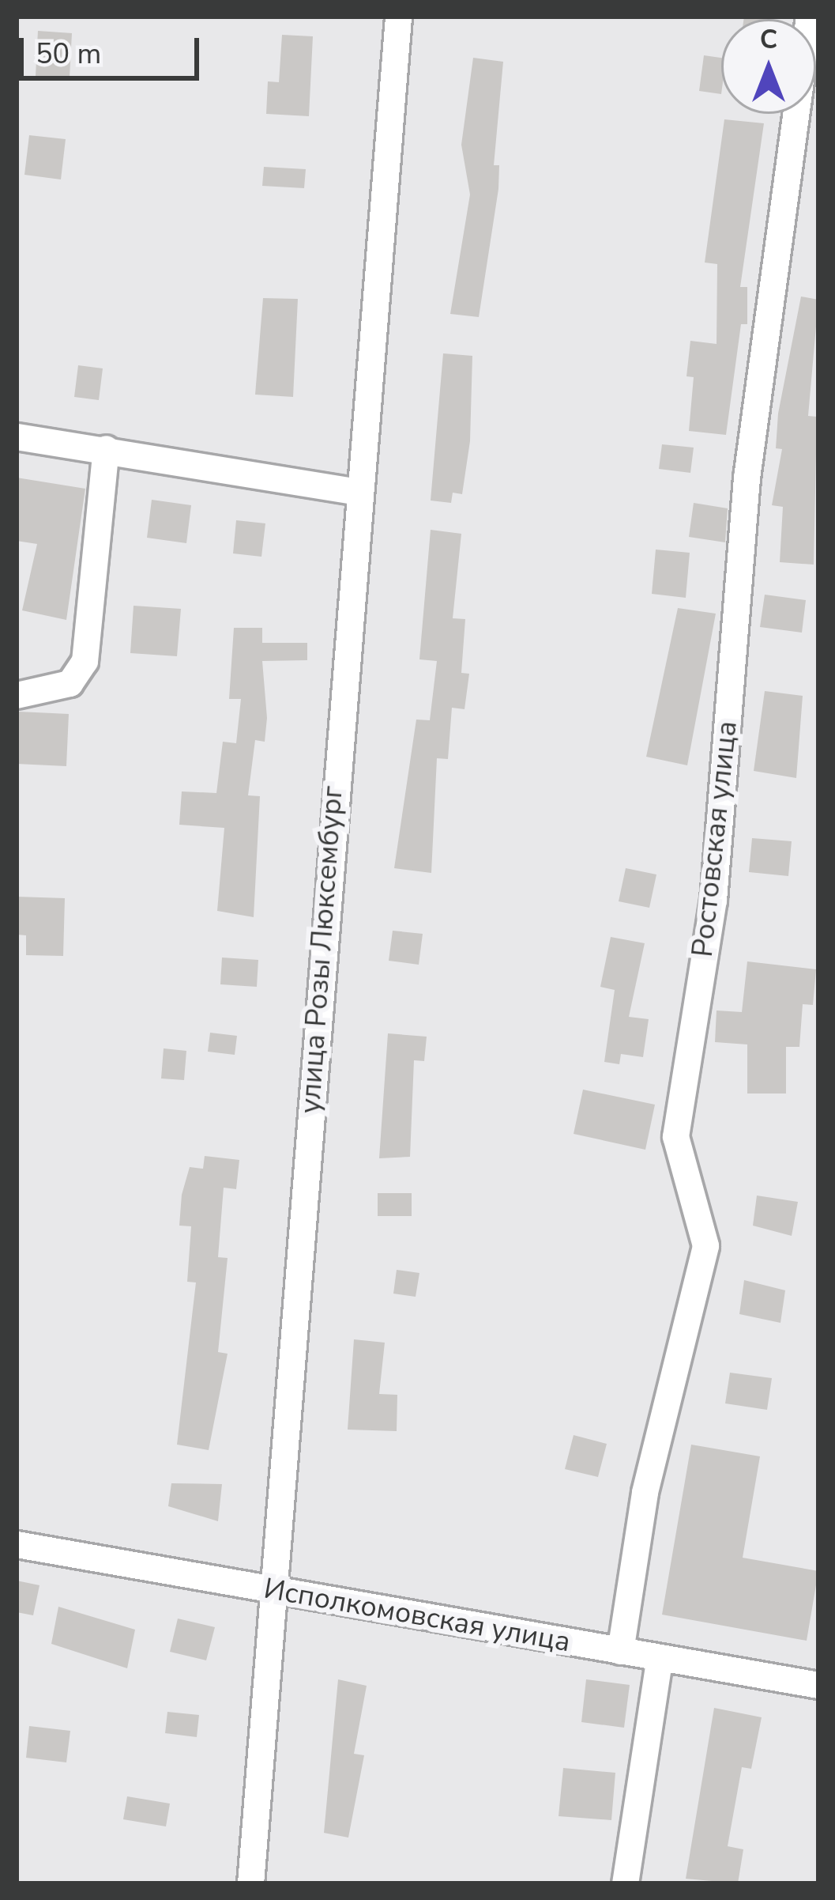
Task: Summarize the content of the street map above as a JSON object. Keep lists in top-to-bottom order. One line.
{"streets":{"street":["Ростовская улица","улица Розы Люксембург","Исполкомовская улица"]},"crossings":[["Ростовская улица","Исполкомовская улица"],["улица Розы Люксембург","Исполкомовская улица"]],"scale_bar":"50 m","north":"top"}
